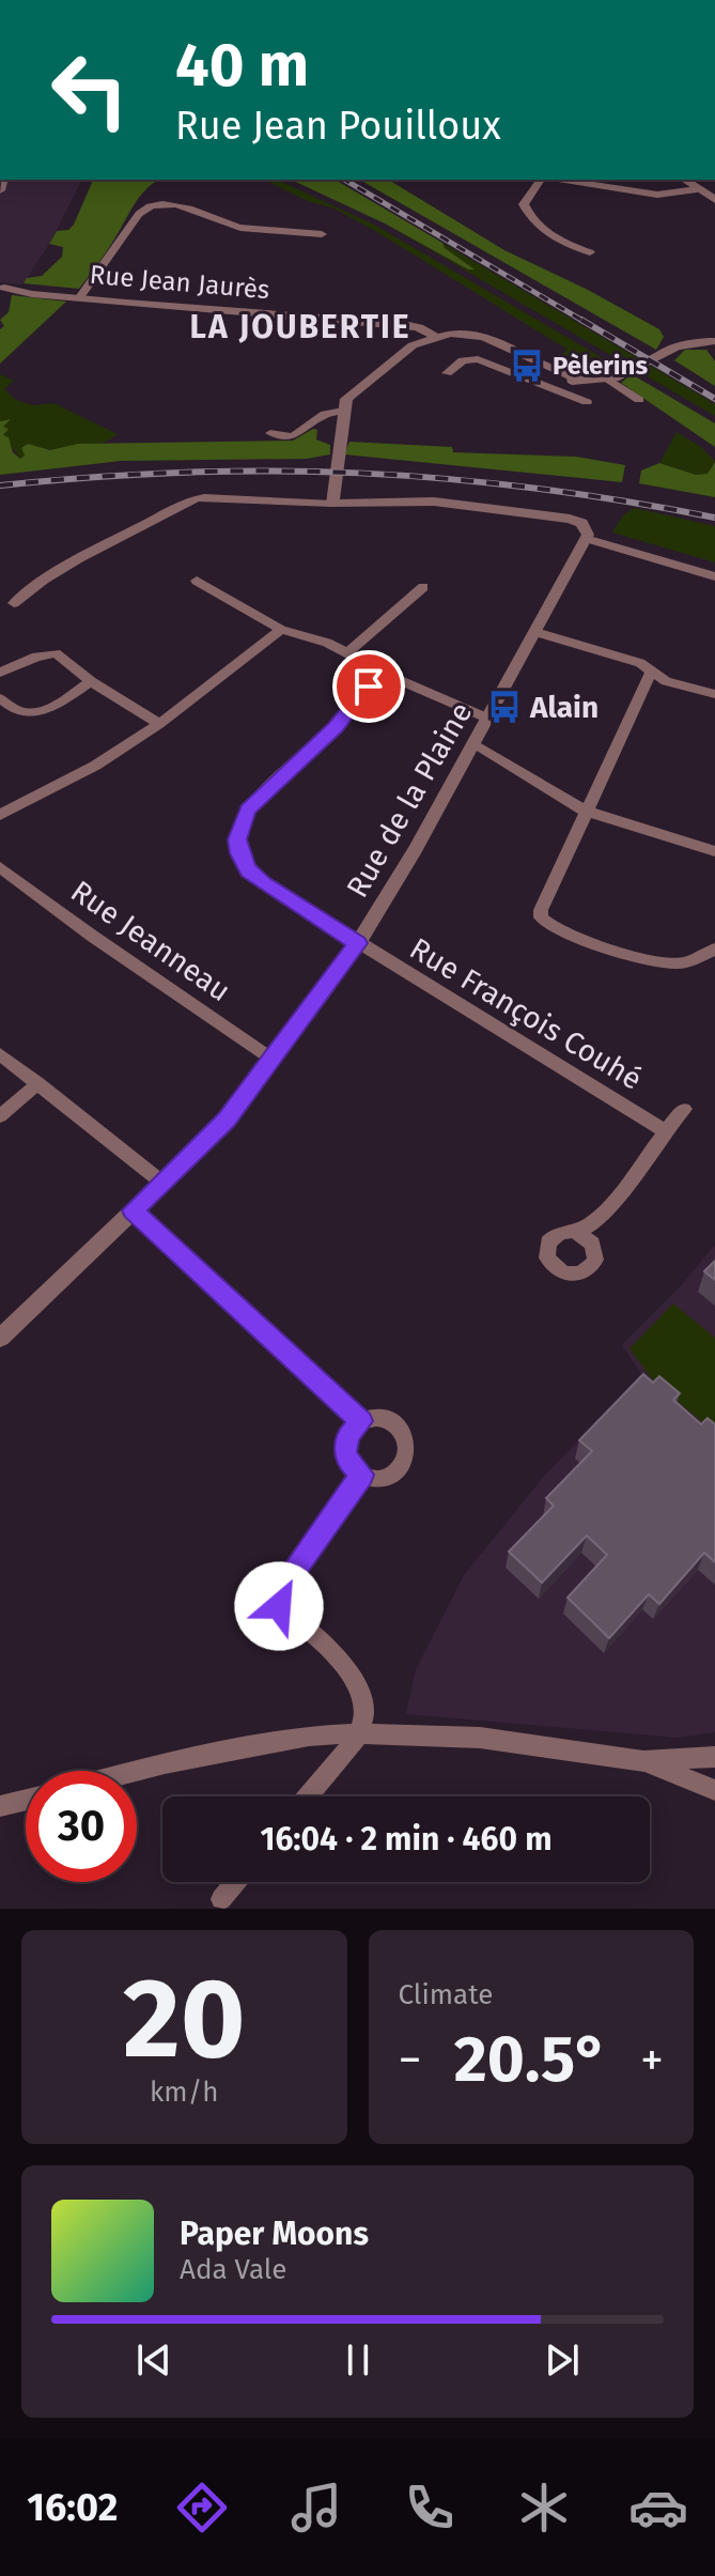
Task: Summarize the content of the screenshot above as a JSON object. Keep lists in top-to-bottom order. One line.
{"streets":{"street":["Rue Jean Jaurès","Rue de la Plaine","Rue Jeanneau","Rue François Couhé"]},"crossings":[["Rue de la Plaine","Rue Jeanneau"],["Rue de la Plaine","Rue François Couhé"]],"districts":["LA JOUBERTIE"],"places":{"bus stop":["Pèlerins","Alain"]},"page":{"turn":["40 m","Rue Jean Pouilloux"],"limit":"30","trip":"16:04 · 2 min · 460 m","tile":[["20","km/h"],"Climate"],"heat":["−","20.5°","+"],"song":["Paper Moons","Ada Vale"],"tabs":"16:02"}}
